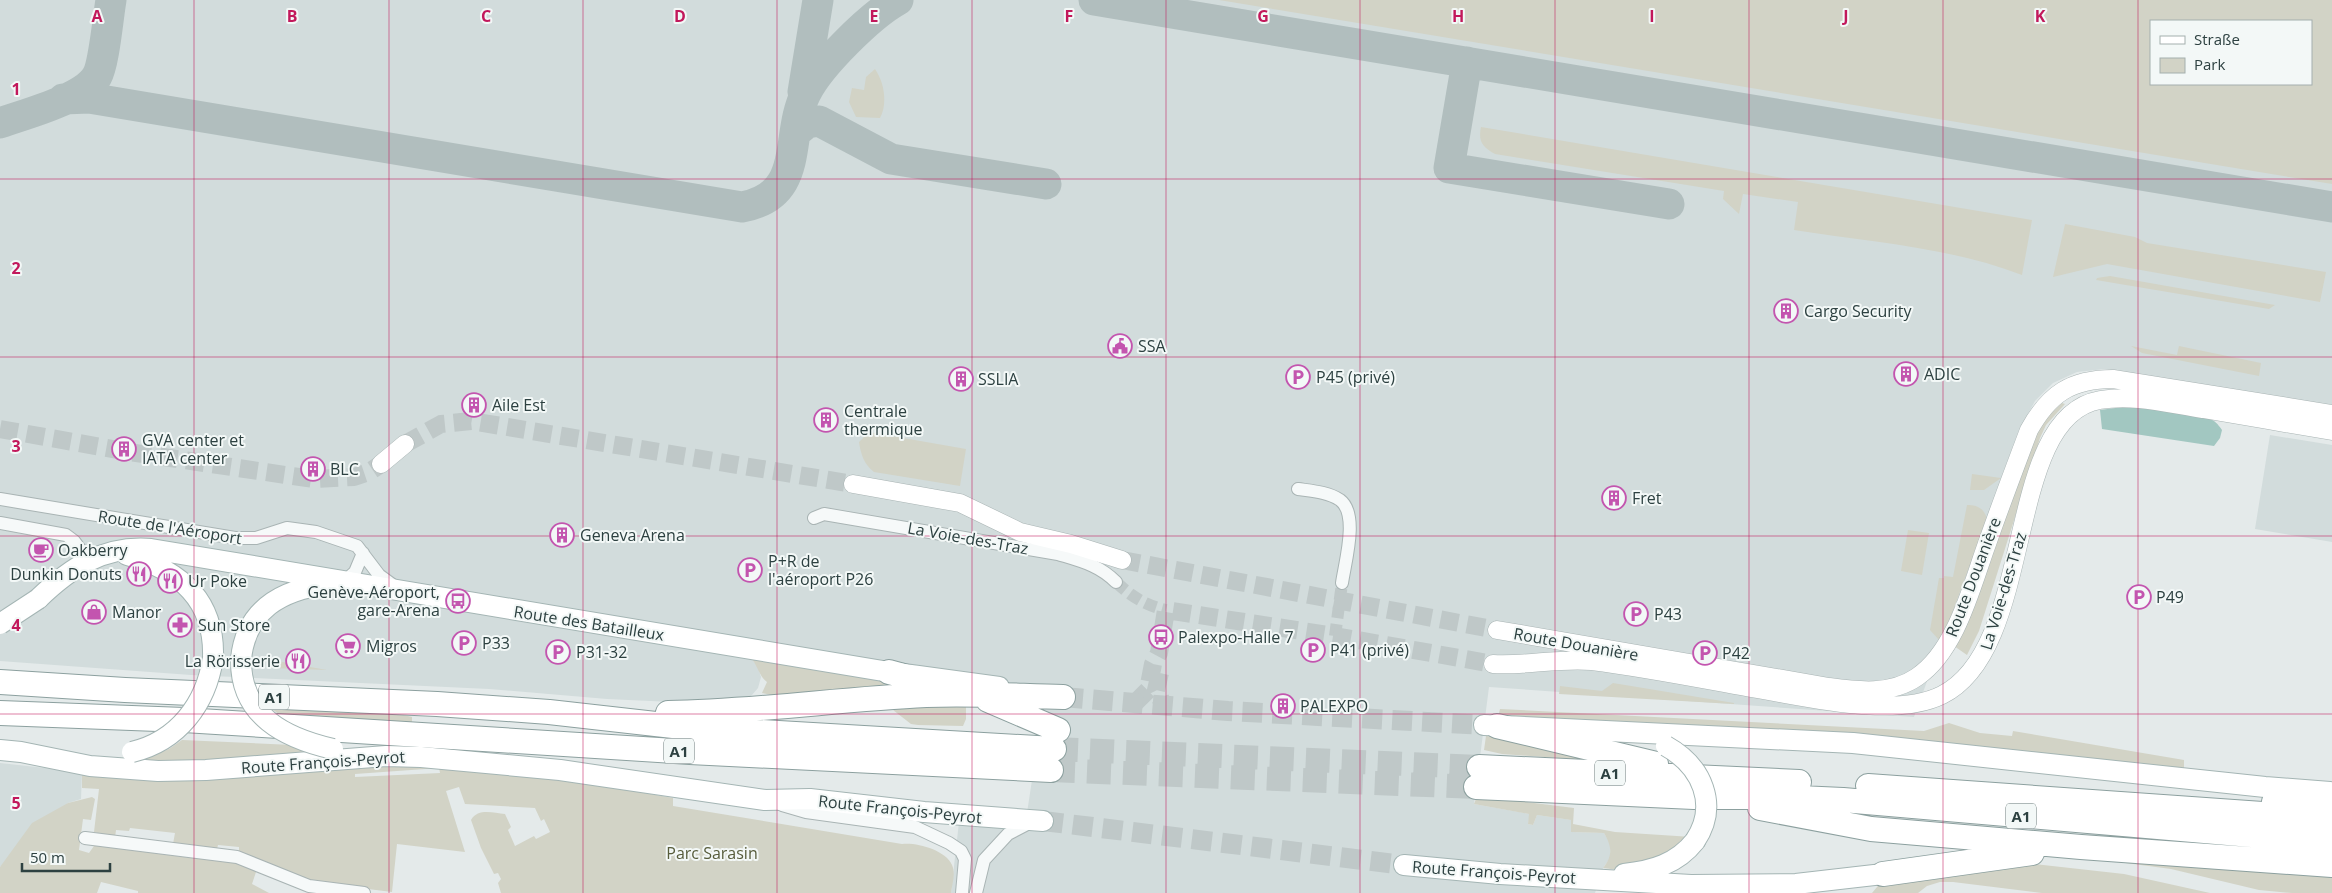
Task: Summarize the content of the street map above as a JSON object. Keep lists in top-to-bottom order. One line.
{"streets":{"highway":["A1"],"main road":["Route des Batailleux","Route François-Peyrot"],"street":["Route de l'Aéroport","La Voie-des-Traz","Route Douanière"]},"crossings":[["Route de l'Aéroport","Route des Batailleux"]],"parks":["Parc Sarasin"],"places":{"building":["Cargo Security","ADIC","SSLIA","Aile Est","Centrale thermique","GVA center et IATA center","BLC","Fret","Geneva Arena","PALEXPO"],"public building":["SSA"],"parking":["P45 (privé)","P+R de l'aéroport P26","P49","P43","P33","P41 (privé)","P31-32","P42"],"cafe":["Oakberry"],"restaurant":["Dunkin Donuts","Ur Poke","La Rörisserie"],"bus stop":["Genève-Aéroport, gare-Arena","Palexpo-Halle 7"],"shop":["Manor"],"pharmacy":["Sun Store"],"supermarket":["Migros"]},"legend":["Straße","Park"],"scale_bar":"50 m","grid":{"columns":["A","B","C","D","E","F","G","H","I","J","K"],"rows":["1","2","3","4","5"]}}
